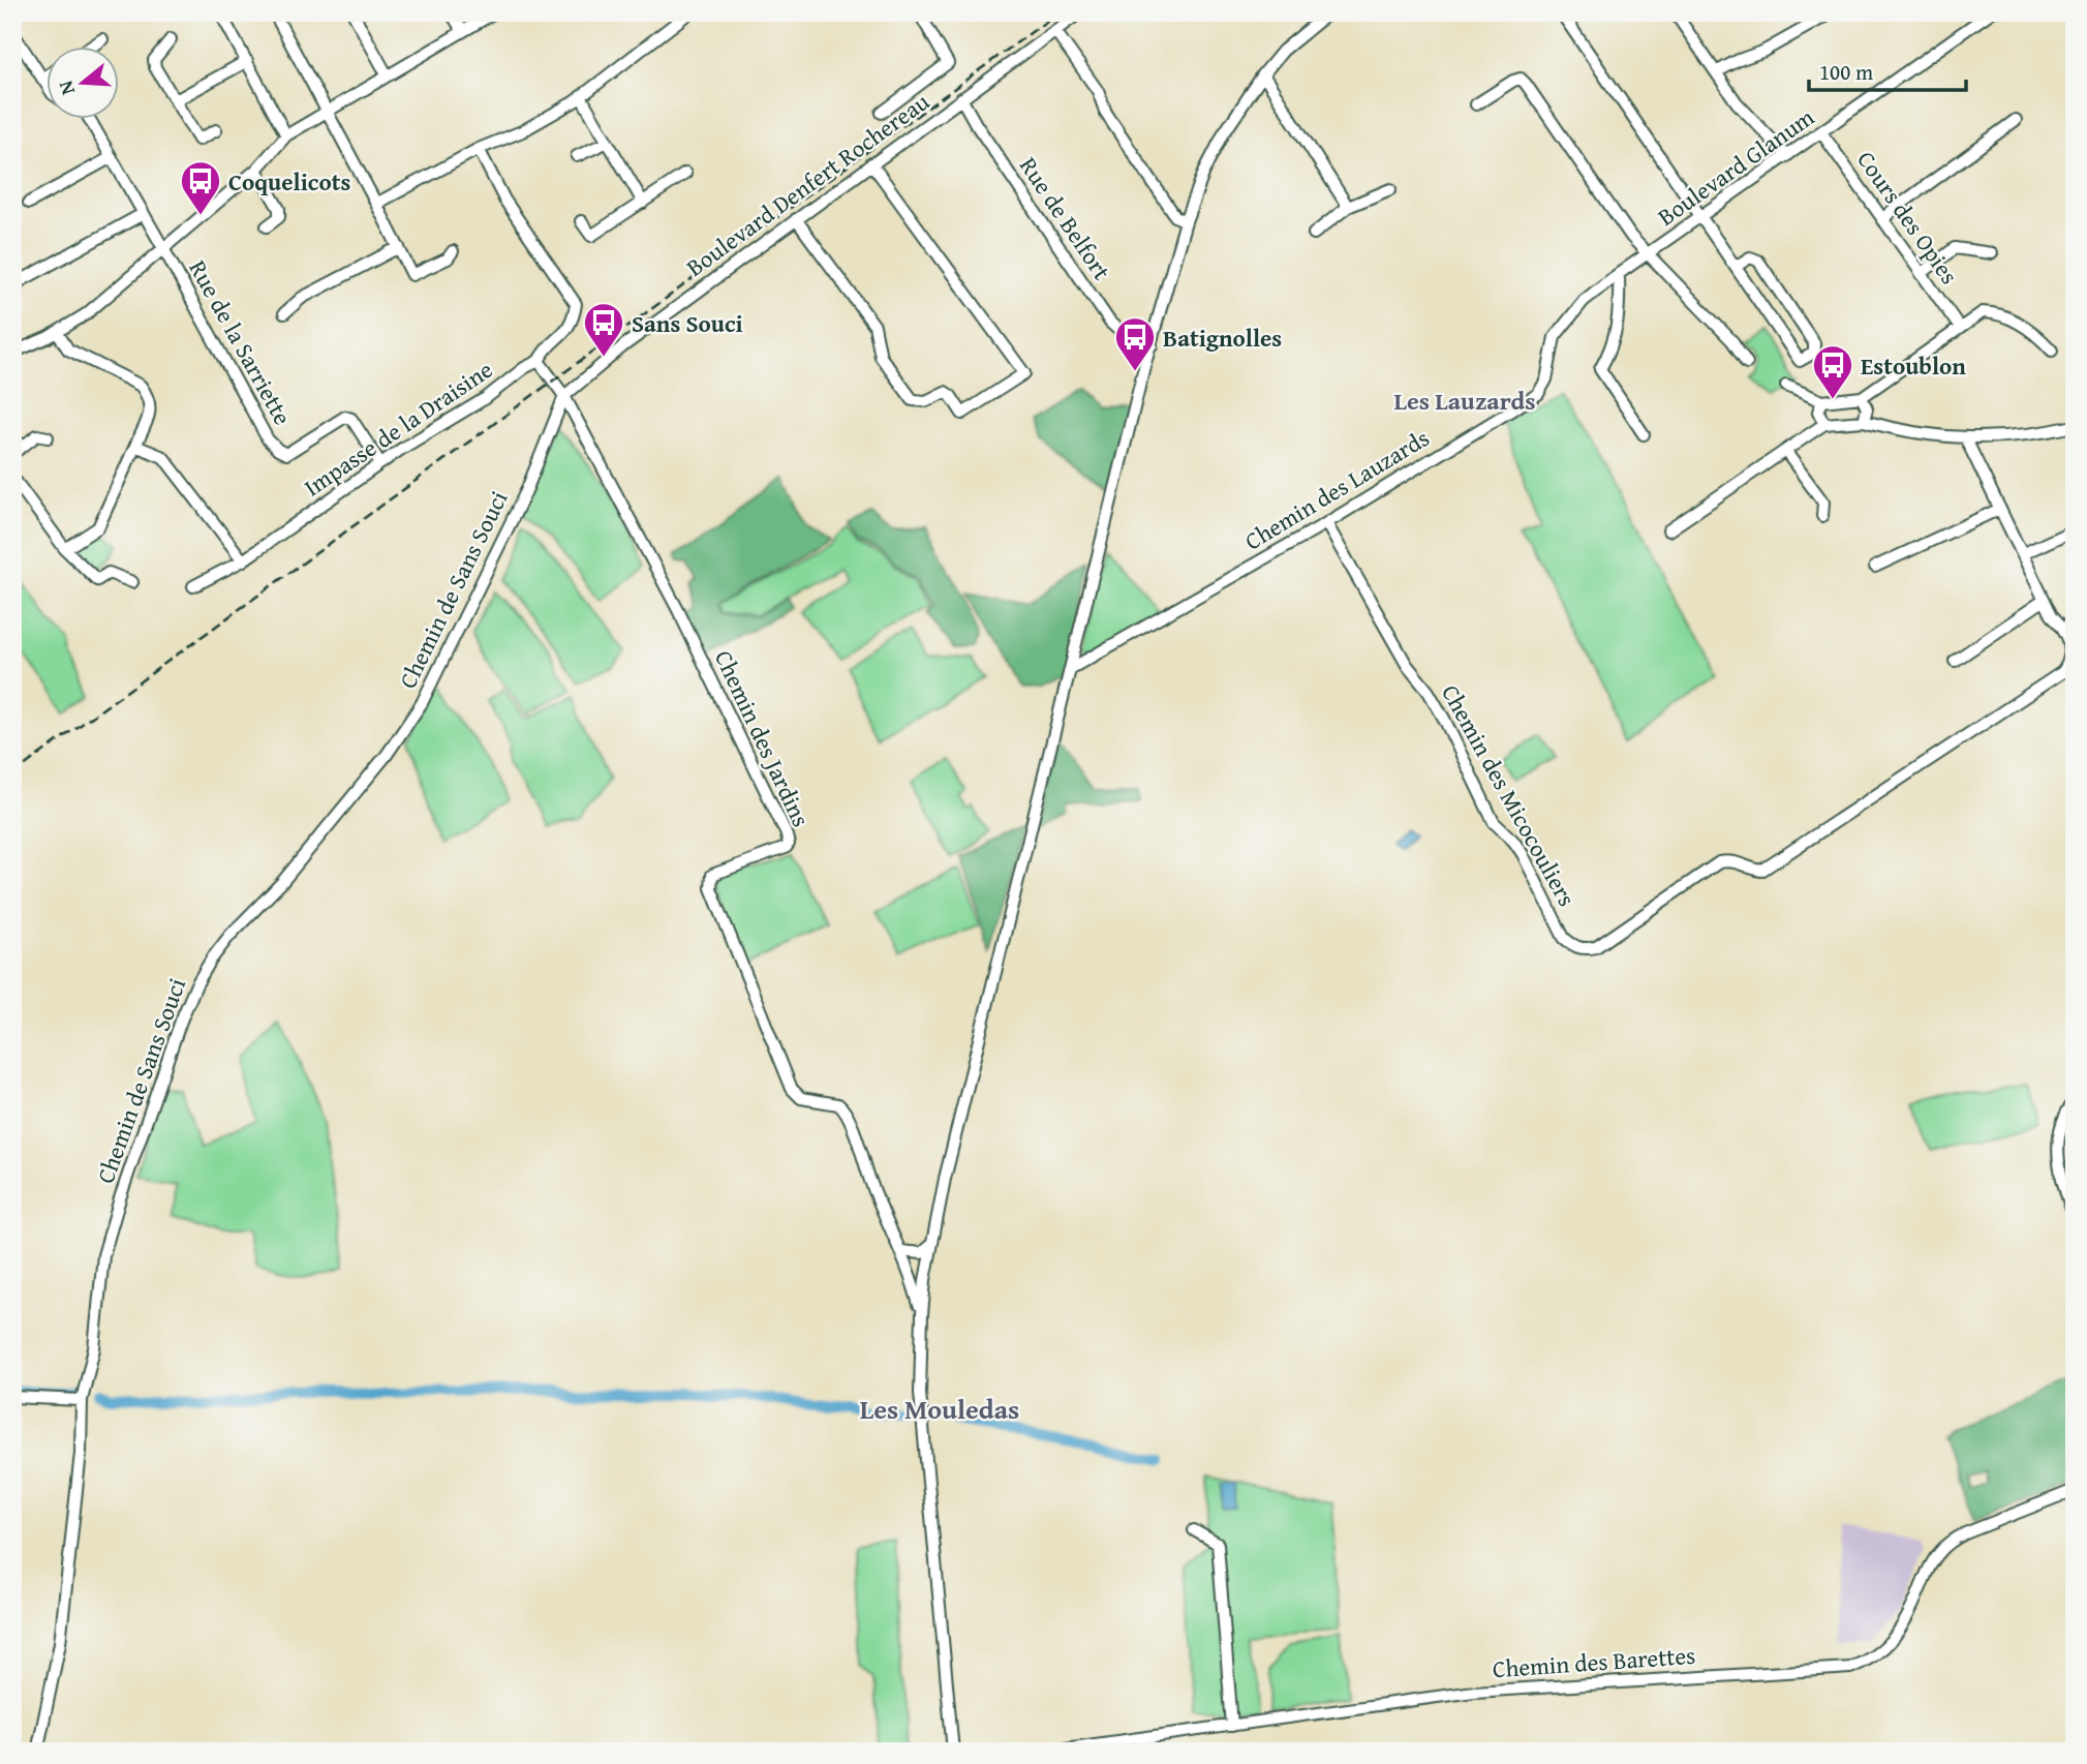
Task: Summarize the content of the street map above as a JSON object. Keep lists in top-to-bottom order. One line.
{"streets":{"street":["Boulevard Glanum","Boulevard Denfert Rochereau","Cours des Opies","Rue de Belfort","Rue de la Sarriette","Impasse de la Draisine","Chemin des Lauzards","Chemin de Sans Souci","Chemin des Jardins","Chemin des Micocouliers","Chemin des Barettes"]},"crossings":[["Boulevard Glanum","Cours des Opies"],["Boulevard Glanum","Chemin des Lauzards"],["Boulevard Denfert Rochereau","Rue de Belfort"],["Boulevard Denfert Rochereau","Chemin de Sans Souci"],["Boulevard Denfert Rochereau","Chemin des Jardins"],["Rue de la Sarriette","Impasse de la Draisine"],["Chemin des Lauzards","Chemin des Micocouliers"],["Chemin de Sans Souci","Chemin des Jardins"]],"districts":["Les Lauzards","Les Mouledas"],"places":{"bus stop":["Coquelicots","Sans Souci","Batignolles","Estoublon"]},"scale_bar":"100 m","north":"left"}
